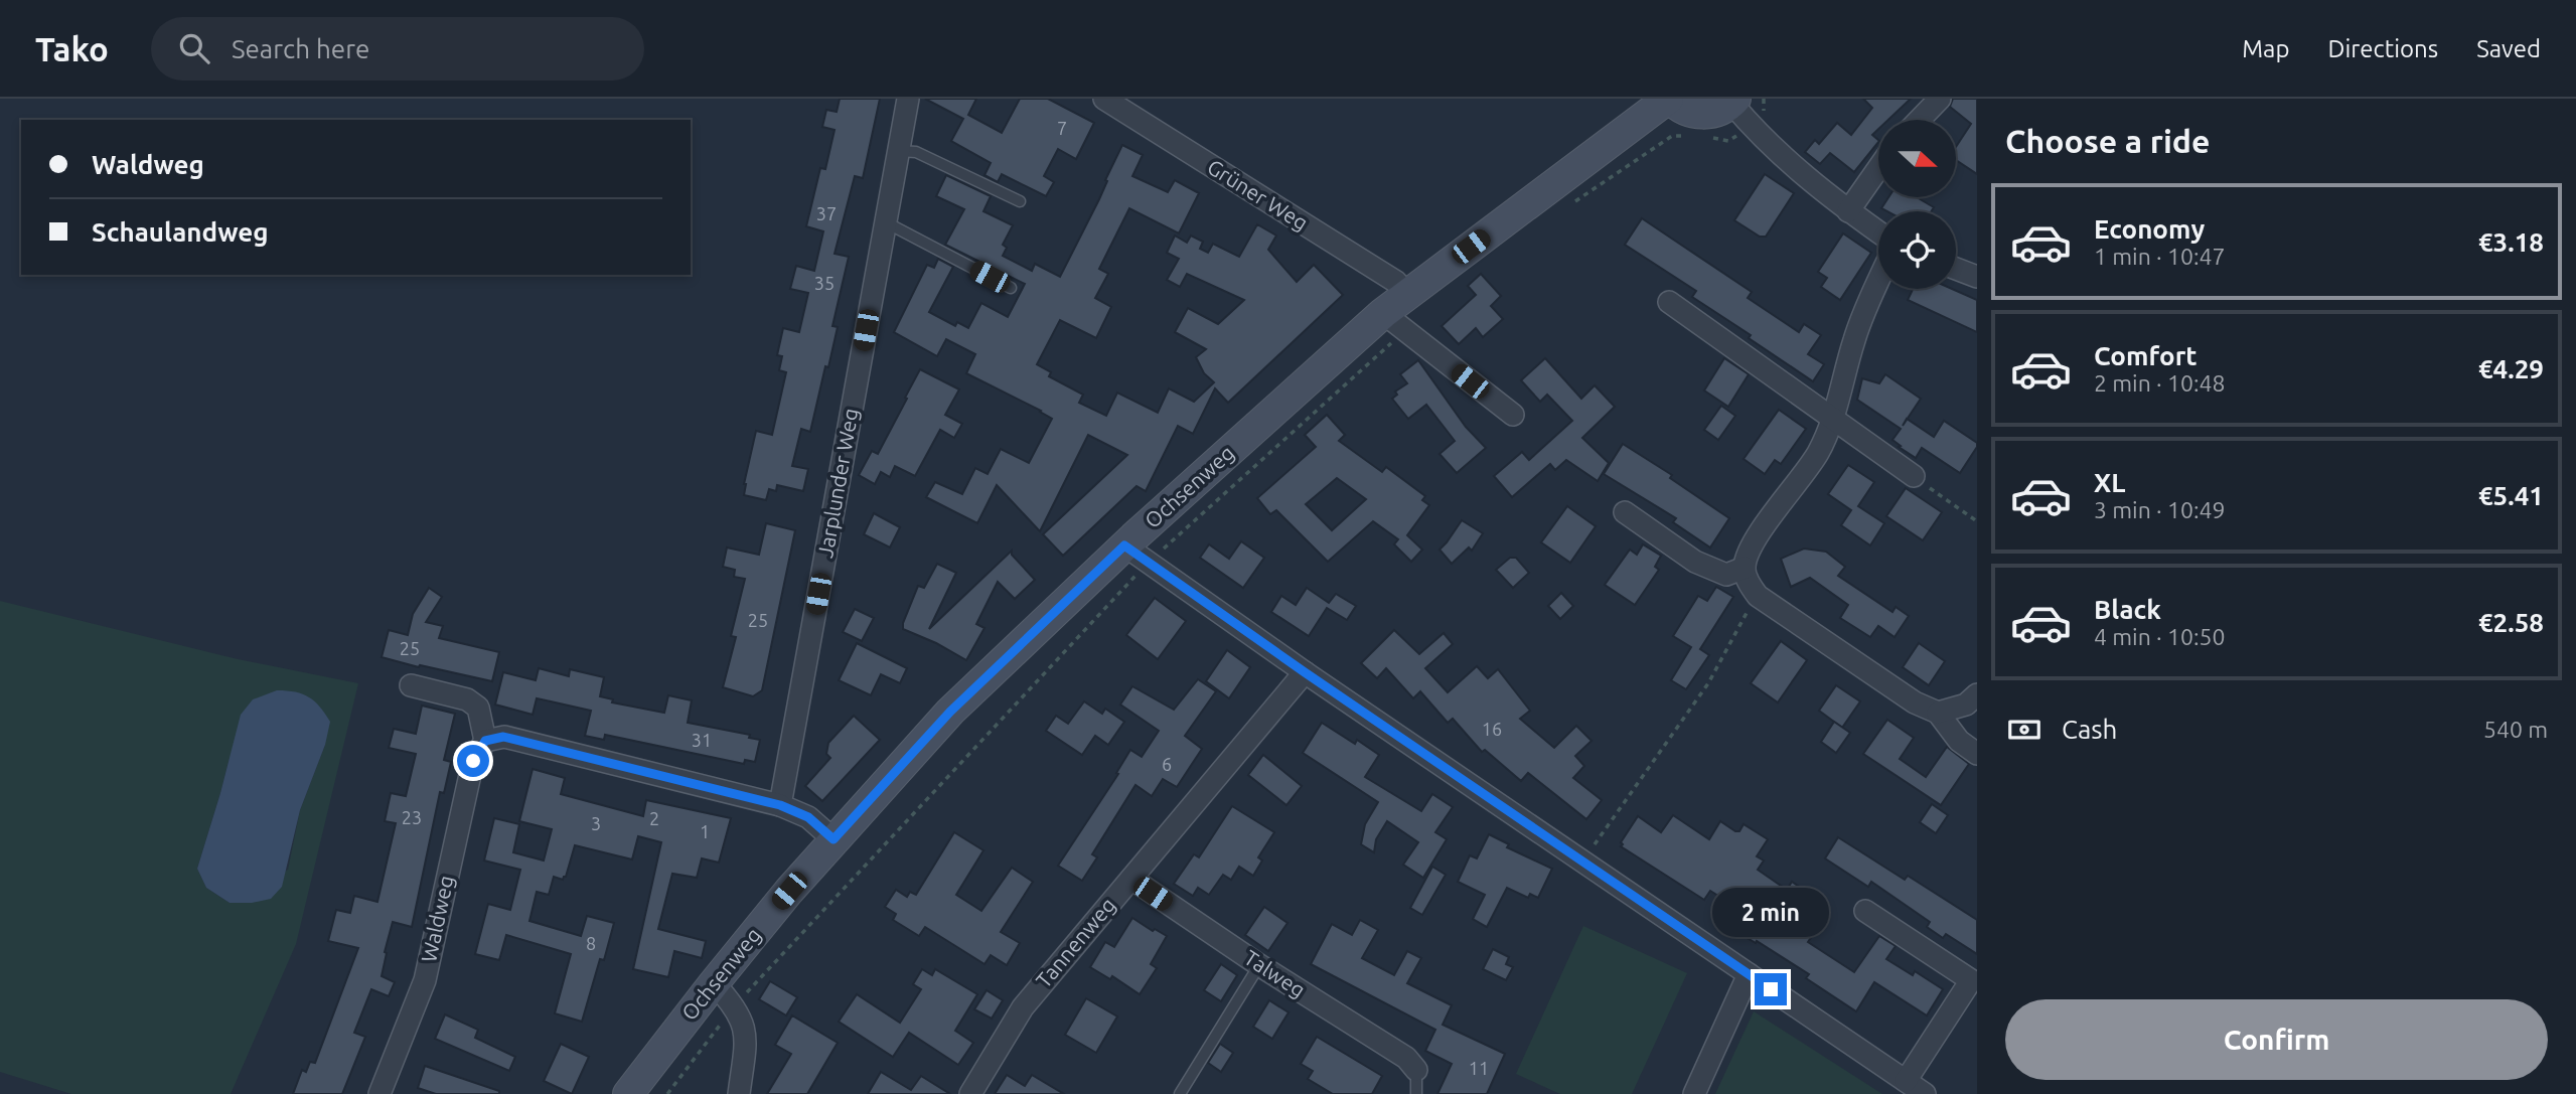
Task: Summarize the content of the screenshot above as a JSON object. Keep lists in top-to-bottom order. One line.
{"streets":{"main road":["Ochsenweg"],"street":["Grüner Weg","Jarplunder Weg","Waldweg","Tannenweg","Talweg"]},"crossings":[["Grüner Weg","Ochsenweg"],["Tannenweg","Talweg"]],"house_numbers":["7","37","35","25","25","16","31","6","23","2","3","1","8","11"],"north":"right","page":{"header":"Tako","search":"Search here","nav":["Map","Directions","Saved"],"heading":"Choose a ride","banner":["Waldweg","Schaulandweg"],"list":[{"name":"Economy","note":"1 min · 10:47","value":"€3.18"},{"name":"Comfort","note":"2 min · 10:48","value":"€4.29"},{"name":"XL","note":"3 min · 10:49","value":"€5.41"},{"name":"Black","note":"4 min · 10:50","value":"€2.58"}],"pay":["Cash","540 m"],"bubble":"2 min","buttons":"Confirm"}}
